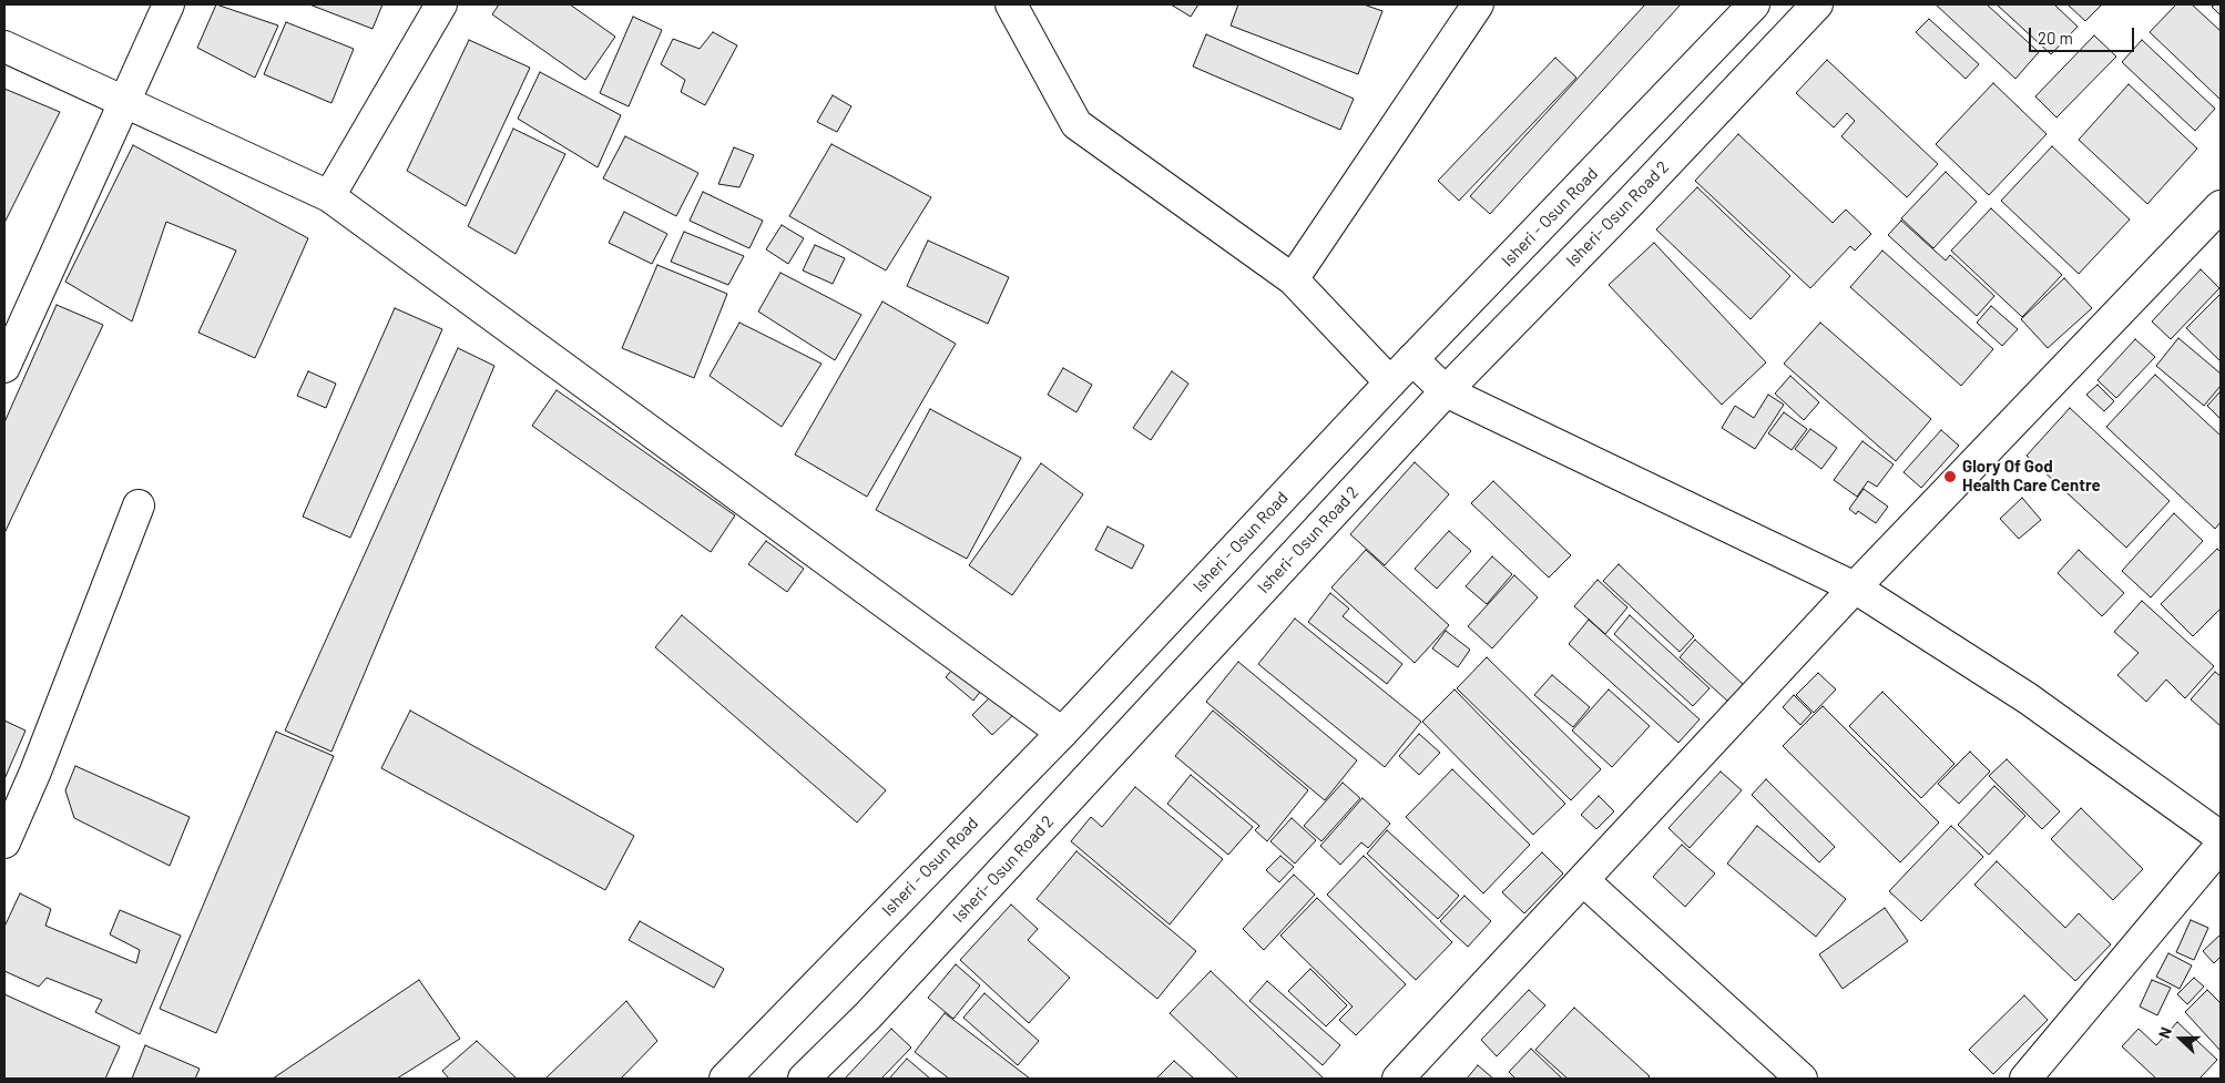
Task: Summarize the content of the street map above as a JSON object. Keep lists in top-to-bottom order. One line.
{"streets":{"street":["Isheri- Osun Road 2","Isheri - Osun Road"]},"places":["Glory Of God Health Care Centre"],"scale_bar":"20 m","north":"left"}
